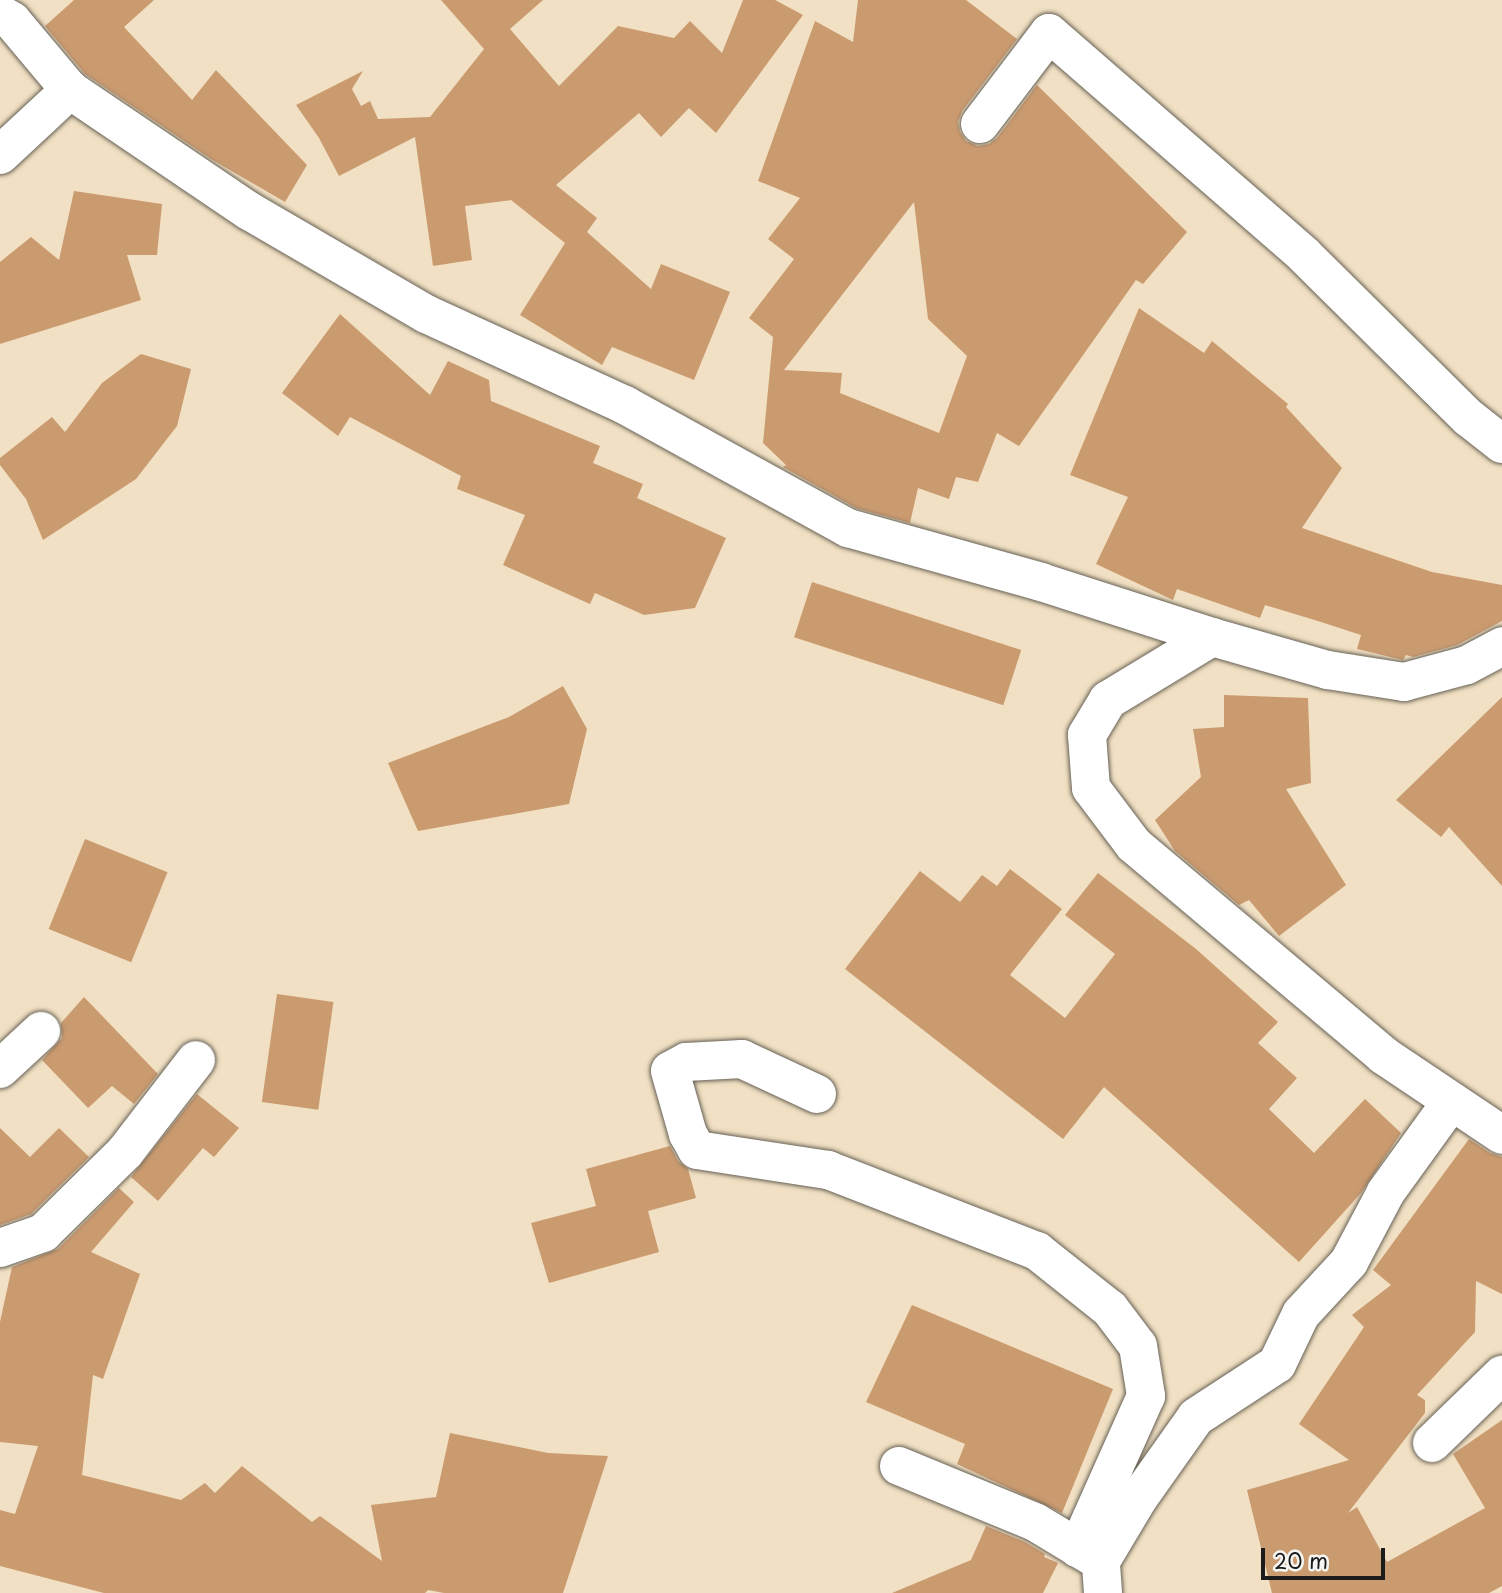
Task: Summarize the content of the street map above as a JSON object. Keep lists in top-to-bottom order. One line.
{"scale_bar":"20 m"}
